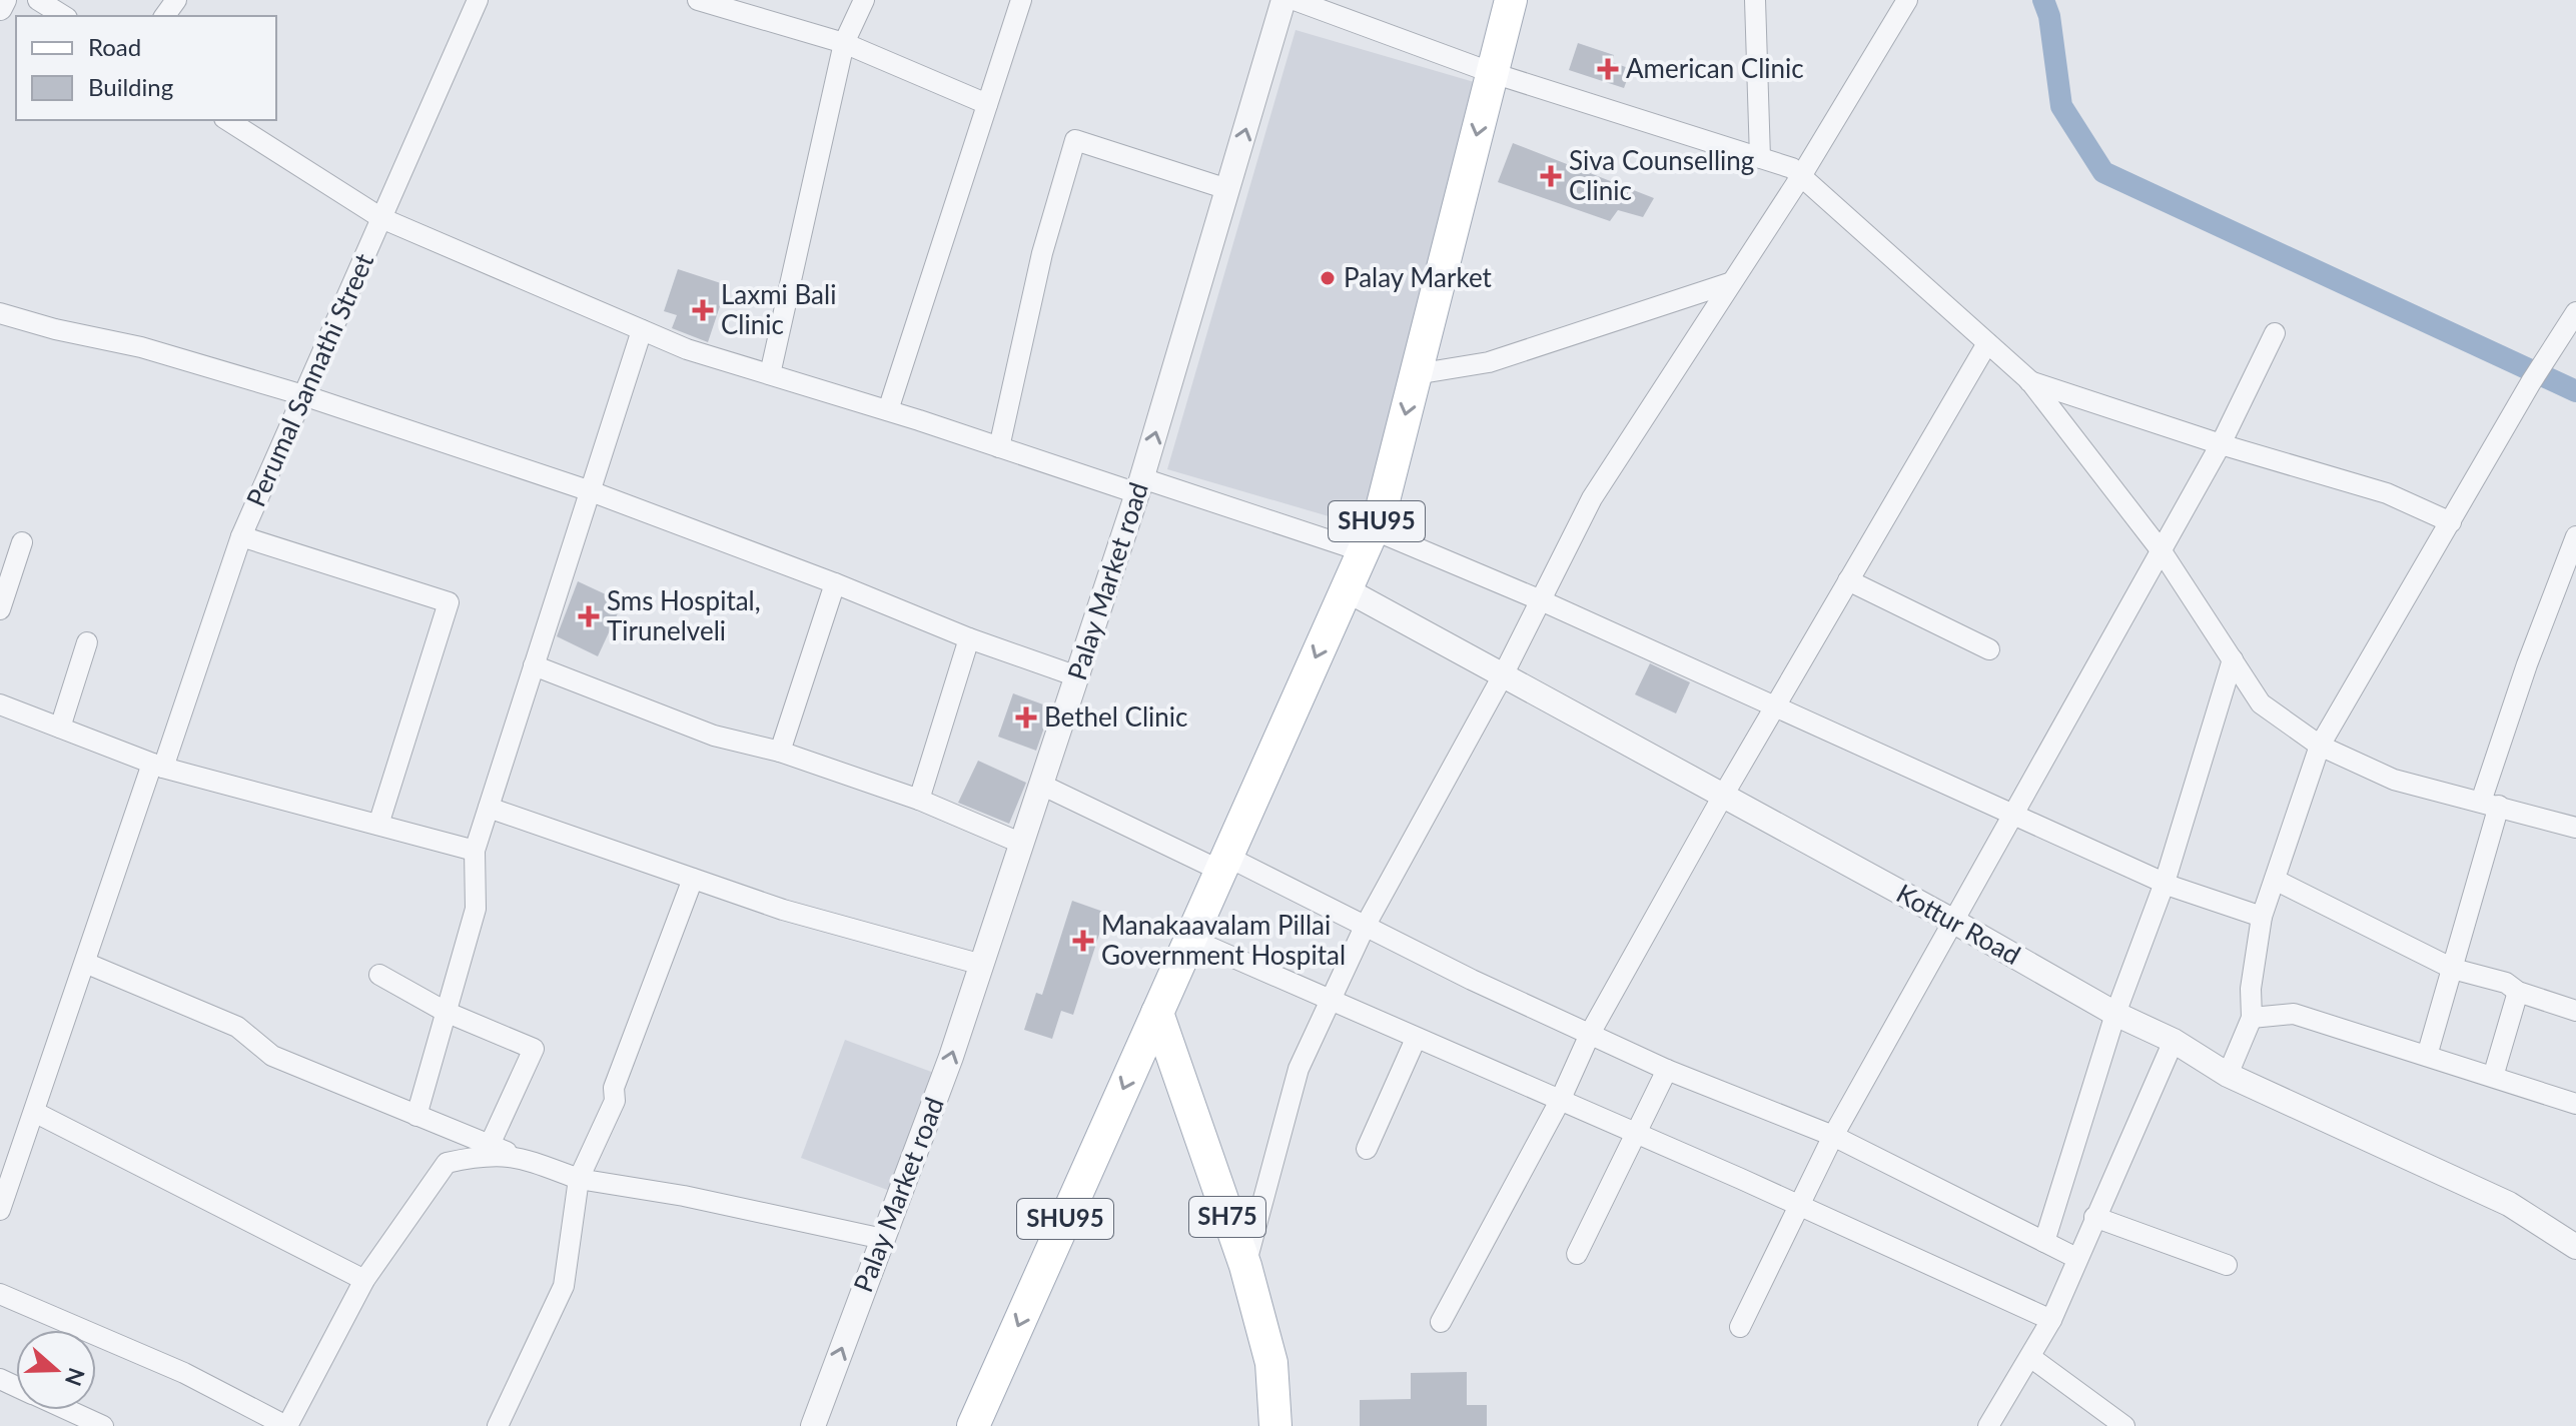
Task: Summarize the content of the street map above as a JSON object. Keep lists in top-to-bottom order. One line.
{"streets":{"main road":["SHU95","SH75"],"street":["Perumal Sannathi Street","Palay Market road","Kottur Road"]},"crossings":[["SHU95","Kottur Road"],["SHU95","SH75"]],"one_way":["Palay Market road"],"places":{"health":["American Clinic","Siva Counselling Clinic","Laxmi Bali Clinic","Sms Hospital, Tirunelveli","Bethel Clinic","Manakaavalam Pillai Government Hospital"],"other":["Palay Market"]},"legend":["Road","Building"],"north":"right"}
